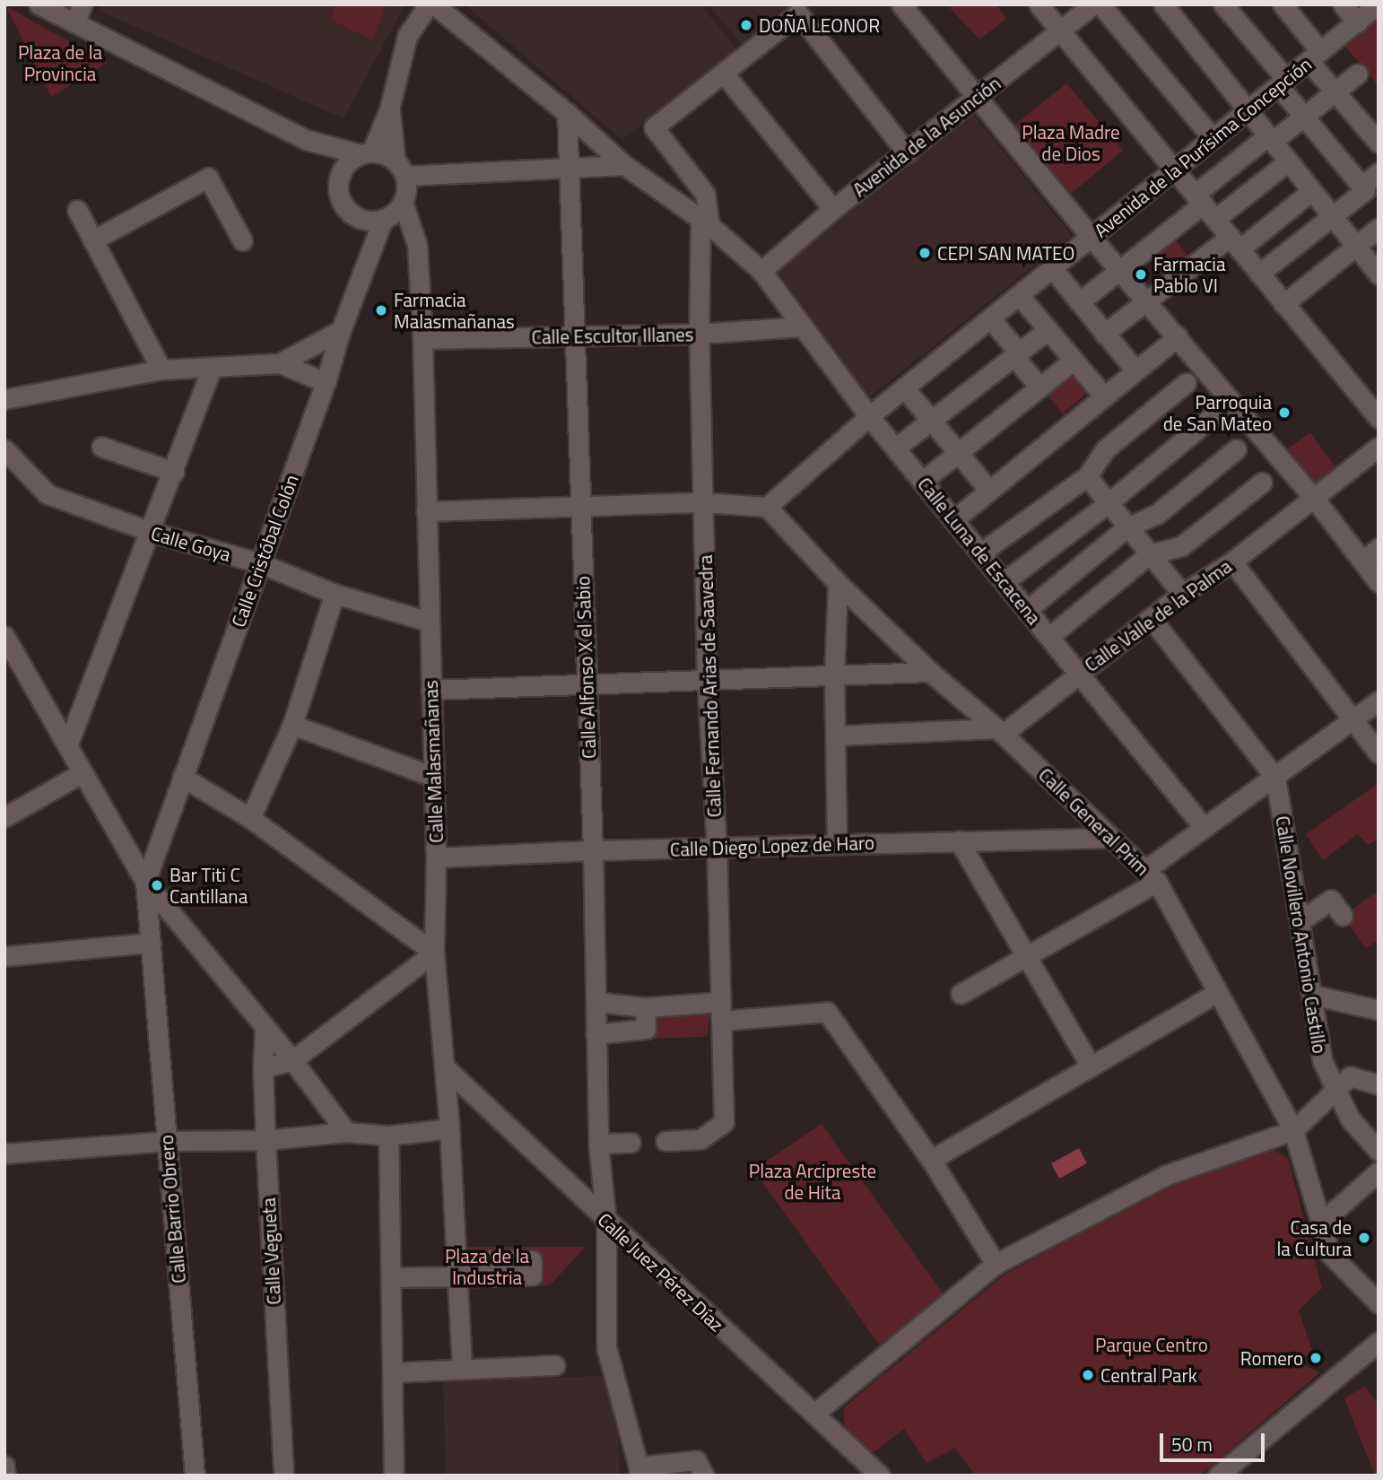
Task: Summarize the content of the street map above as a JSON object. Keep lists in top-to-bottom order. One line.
{"streets":{"street":["Avenida de la Asunción","Avenida de la Purísima Concepción","Calle Escultor Illanes","Calle Goya","Calle Cristóbal Colón","Calle Luna de Escacena","Calle Valle de la Palma","Calle Alfonso X el Sabio","Calle Fernando Arias de Saavedra","Calle Malasmañanas","Calle General Prim","Calle Diego Lopez de Haro","Calle Novillero Antonio Castillo","Calle Barrio Obrero","Calle Vegueta","Calle Juez Pérez Díaz"]},"crossings":[["Avenida de la Asunción","Calle Luna de Escacena"],["Avenida de la Purísima Concepción","Calle Luna de Escacena"],["Avenida de la Purísima Concepción","Calle General Prim"],["Calle Escultor Illanes","Calle Luna de Escacena"],["Calle Escultor Illanes","Calle Alfonso X el Sabio"],["Calle Escultor Illanes","Calle Fernando Arias de Saavedra"],["Calle Escultor Illanes","Calle Malasmañanas"],["Calle Goya","Calle Cristóbal Colón"],["Calle Goya","Calle Malasmañanas"],["Calle Cristóbal Colón","Calle Malasmañanas"],["Calle Cristóbal Colón","Calle Barrio Obrero"],["Calle Luna de Escacena","Calle Valle de la Palma"],["Calle Luna de Escacena","Calle Alfonso X el Sabio"],["Calle Luna de Escacena","Calle Fernando Arias de Saavedra"],["Calle Valle de la Palma","Calle General Prim"],["Calle Alfonso X el Sabio","Calle Diego Lopez de Haro"],["Calle Alfonso X el Sabio","Calle Juez Pérez Díaz"],["Calle Fernando Arias de Saavedra","Calle Diego Lopez de Haro"],["Calle Malasmañanas","Calle Diego Lopez de Haro"],["Calle Malasmañanas","Calle Juez Pérez Díaz"],["Calle General Prim","Calle Diego Lopez de Haro"]],"parks":["Plaza de la Provincia","Plaza Madre de Dios","Plaza Arcipreste de Hita","Plaza de la Industria","Parque Centro"],"places":["DOÑA LEONOR","CEPI SAN MATEO","Farmacia Pablo VI","Farmacia Malasmañanas","Parroquia de San Mateo","Bar Titi C Cantillana","Casa de la Cultura","Romero","Central Park"],"scale_bar":"50 m"}
